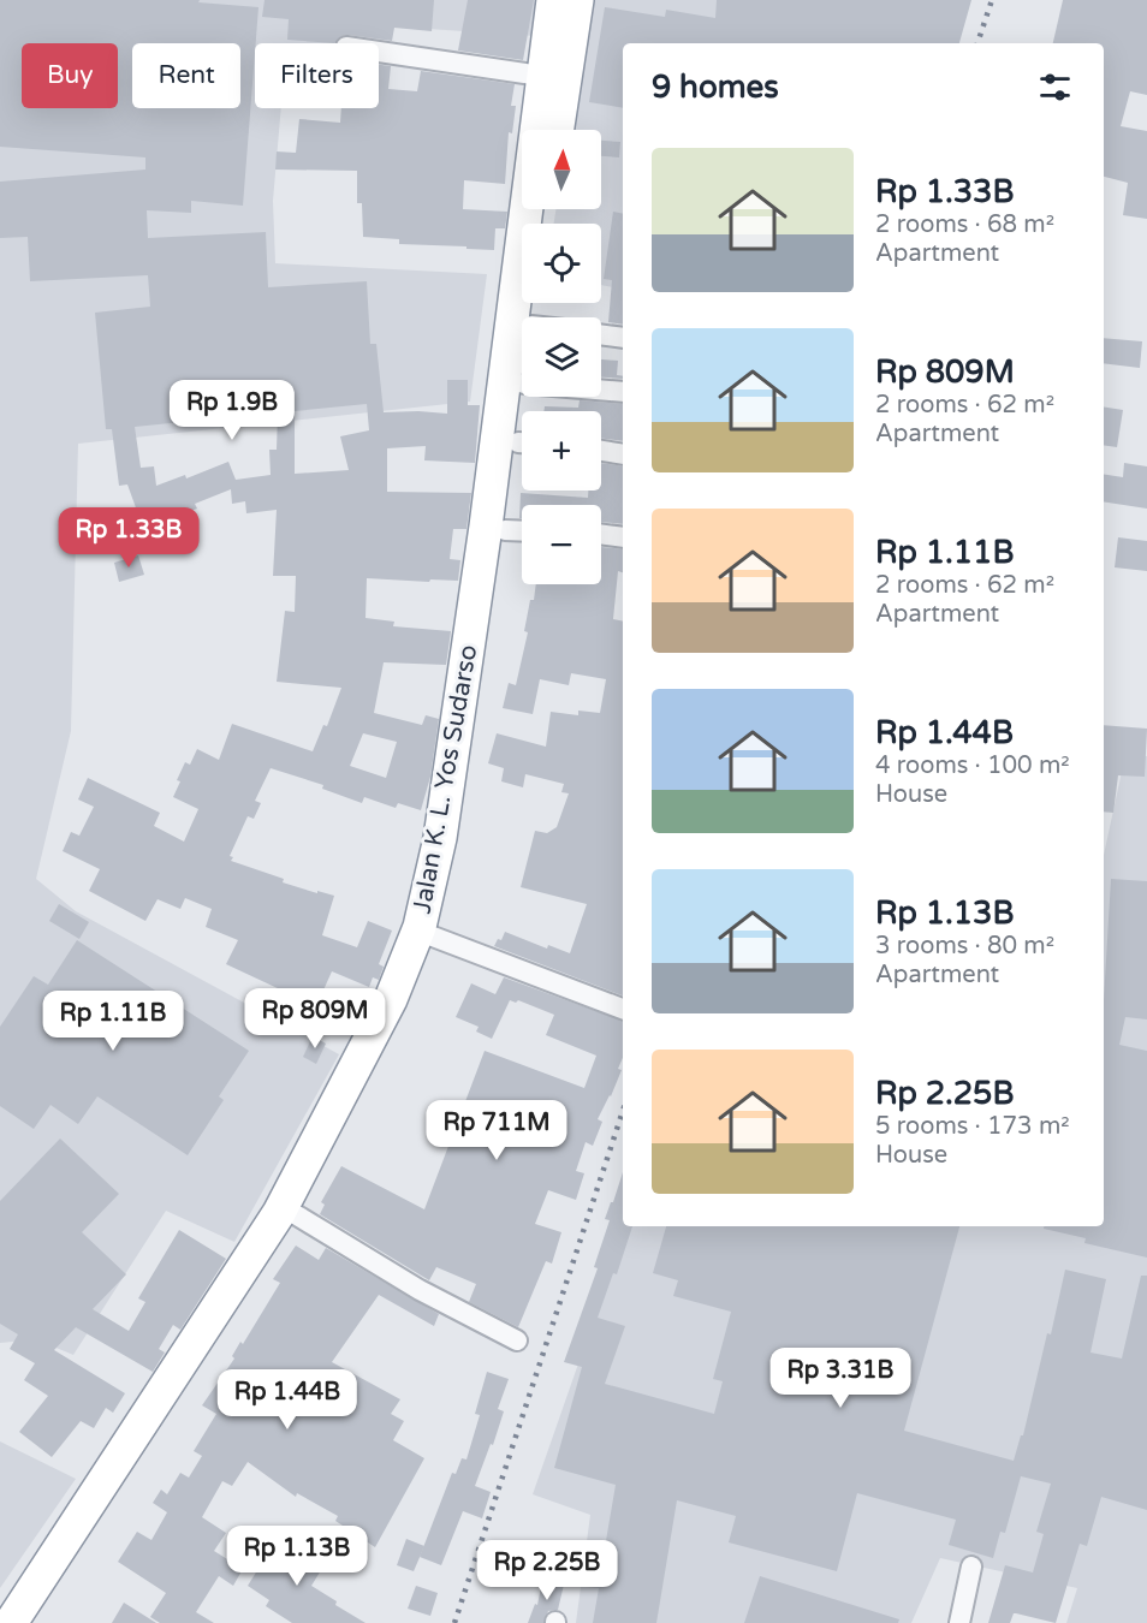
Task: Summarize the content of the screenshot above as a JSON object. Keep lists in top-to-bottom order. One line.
{"streets":{"highway":["Jalan K. L. Yos Sudarso"]},"north":"top","page":{"chip":["Buy","Rent","Filters"],"heading":"9 homes","map_buttons":["+","−"],"list":[{"name":"Rp 1.33B","note":"2 rooms · 68 m² · Apartment"},{"name":"Rp 809M","note":"2 rooms · 62 m² · Apartment"},{"name":"Rp 1.11B","note":"2 rooms · 62 m² · Apartment"},{"name":"Rp 1.44B","note":"4 rooms · 100 m² · House"},{"name":"Rp 1.13B","note":"3 rooms · 80 m² · Apartment"},{"name":"Rp 2.25B","note":"5 rooms · 173 m² · House"}],"price":["Rp 1.9B","Rp 1.33B","Rp 809M","Rp 1.11B","Rp 711M","Rp 3.31B","Rp 1.44B","Rp 1.13B","Rp 2.25B"]}}
